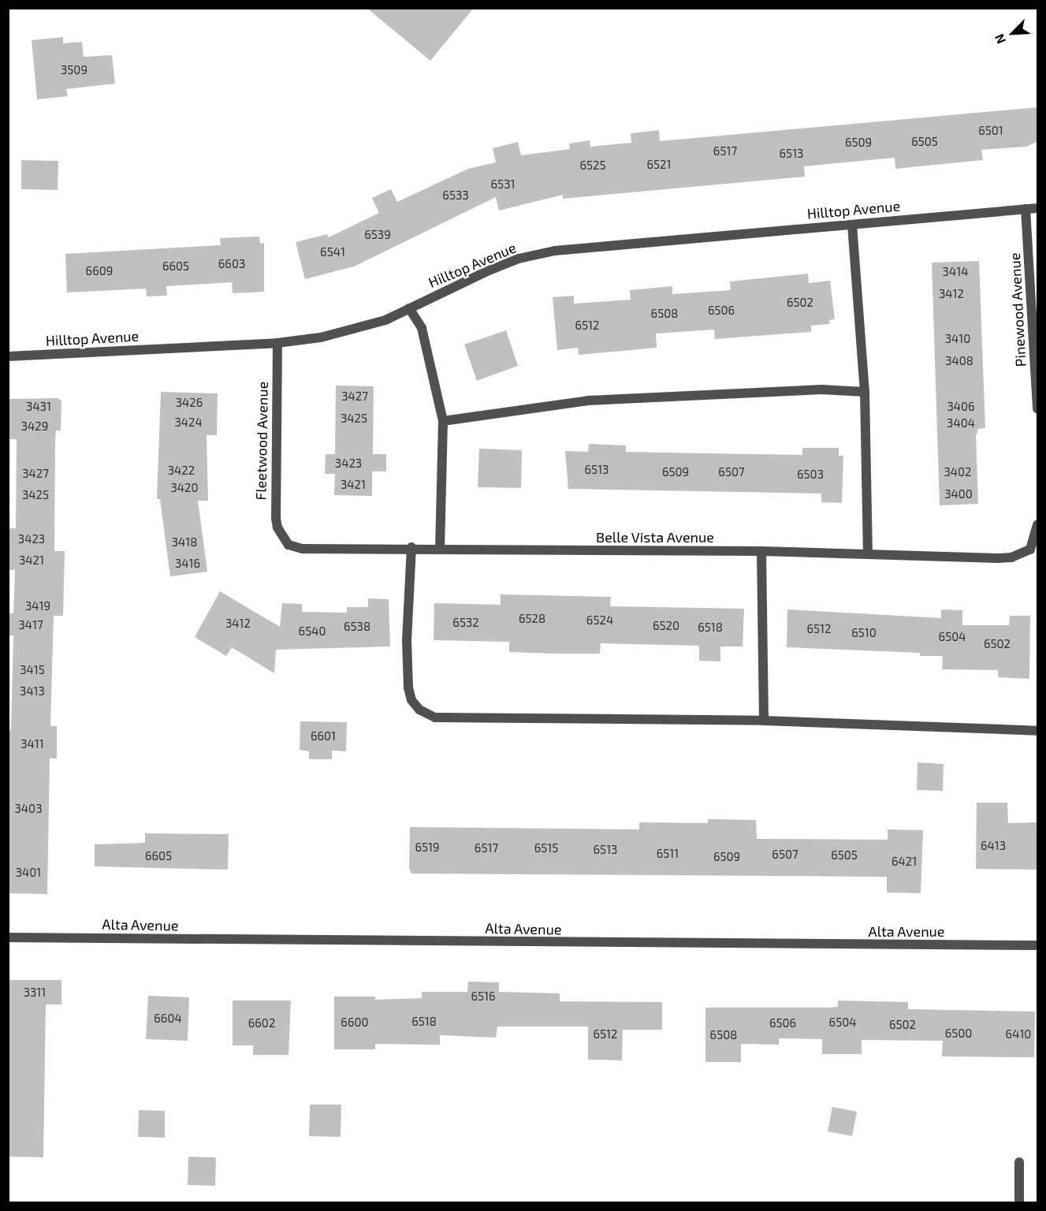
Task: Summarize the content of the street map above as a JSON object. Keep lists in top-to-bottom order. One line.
{"streets":{"street":["Hilltop Avenue","Pinewood Avenue","Fleetwood Avenue","Belle Vista Avenue","Alta Avenue"]},"crossings":[["Hilltop Avenue","Pinewood Avenue"],["Hilltop Avenue","Fleetwood Avenue"],["Fleetwood Avenue","Belle Vista Avenue"]],"house_numbers":["3509","6501","6505","6509","6517","6513","6521","6525","6531","6533","6539","6541","6603","6605","6609","3414","3412","6502","6506","6508","6512","3410","3408","3427","3426","3431","3406","3425","3424","3404","3429","3423","6513","3422","6509","6507","3402","3427","6503","3421","3420","3400","3425","3423","3418","3421","3416","3419","6528","6524","6532","3412","3417","6520","6538","6518","6512","6540","6510","6504","6502","3415","3413","6601","3411","3403","6413","6519","6517","6515","6513","6511","6507","6505","6605","6509","6421","3401","3311","6516","6604","6518","6600","6504","6602","6506","6502","6500","6512","6410","6508"],"north":"bottom left"}
